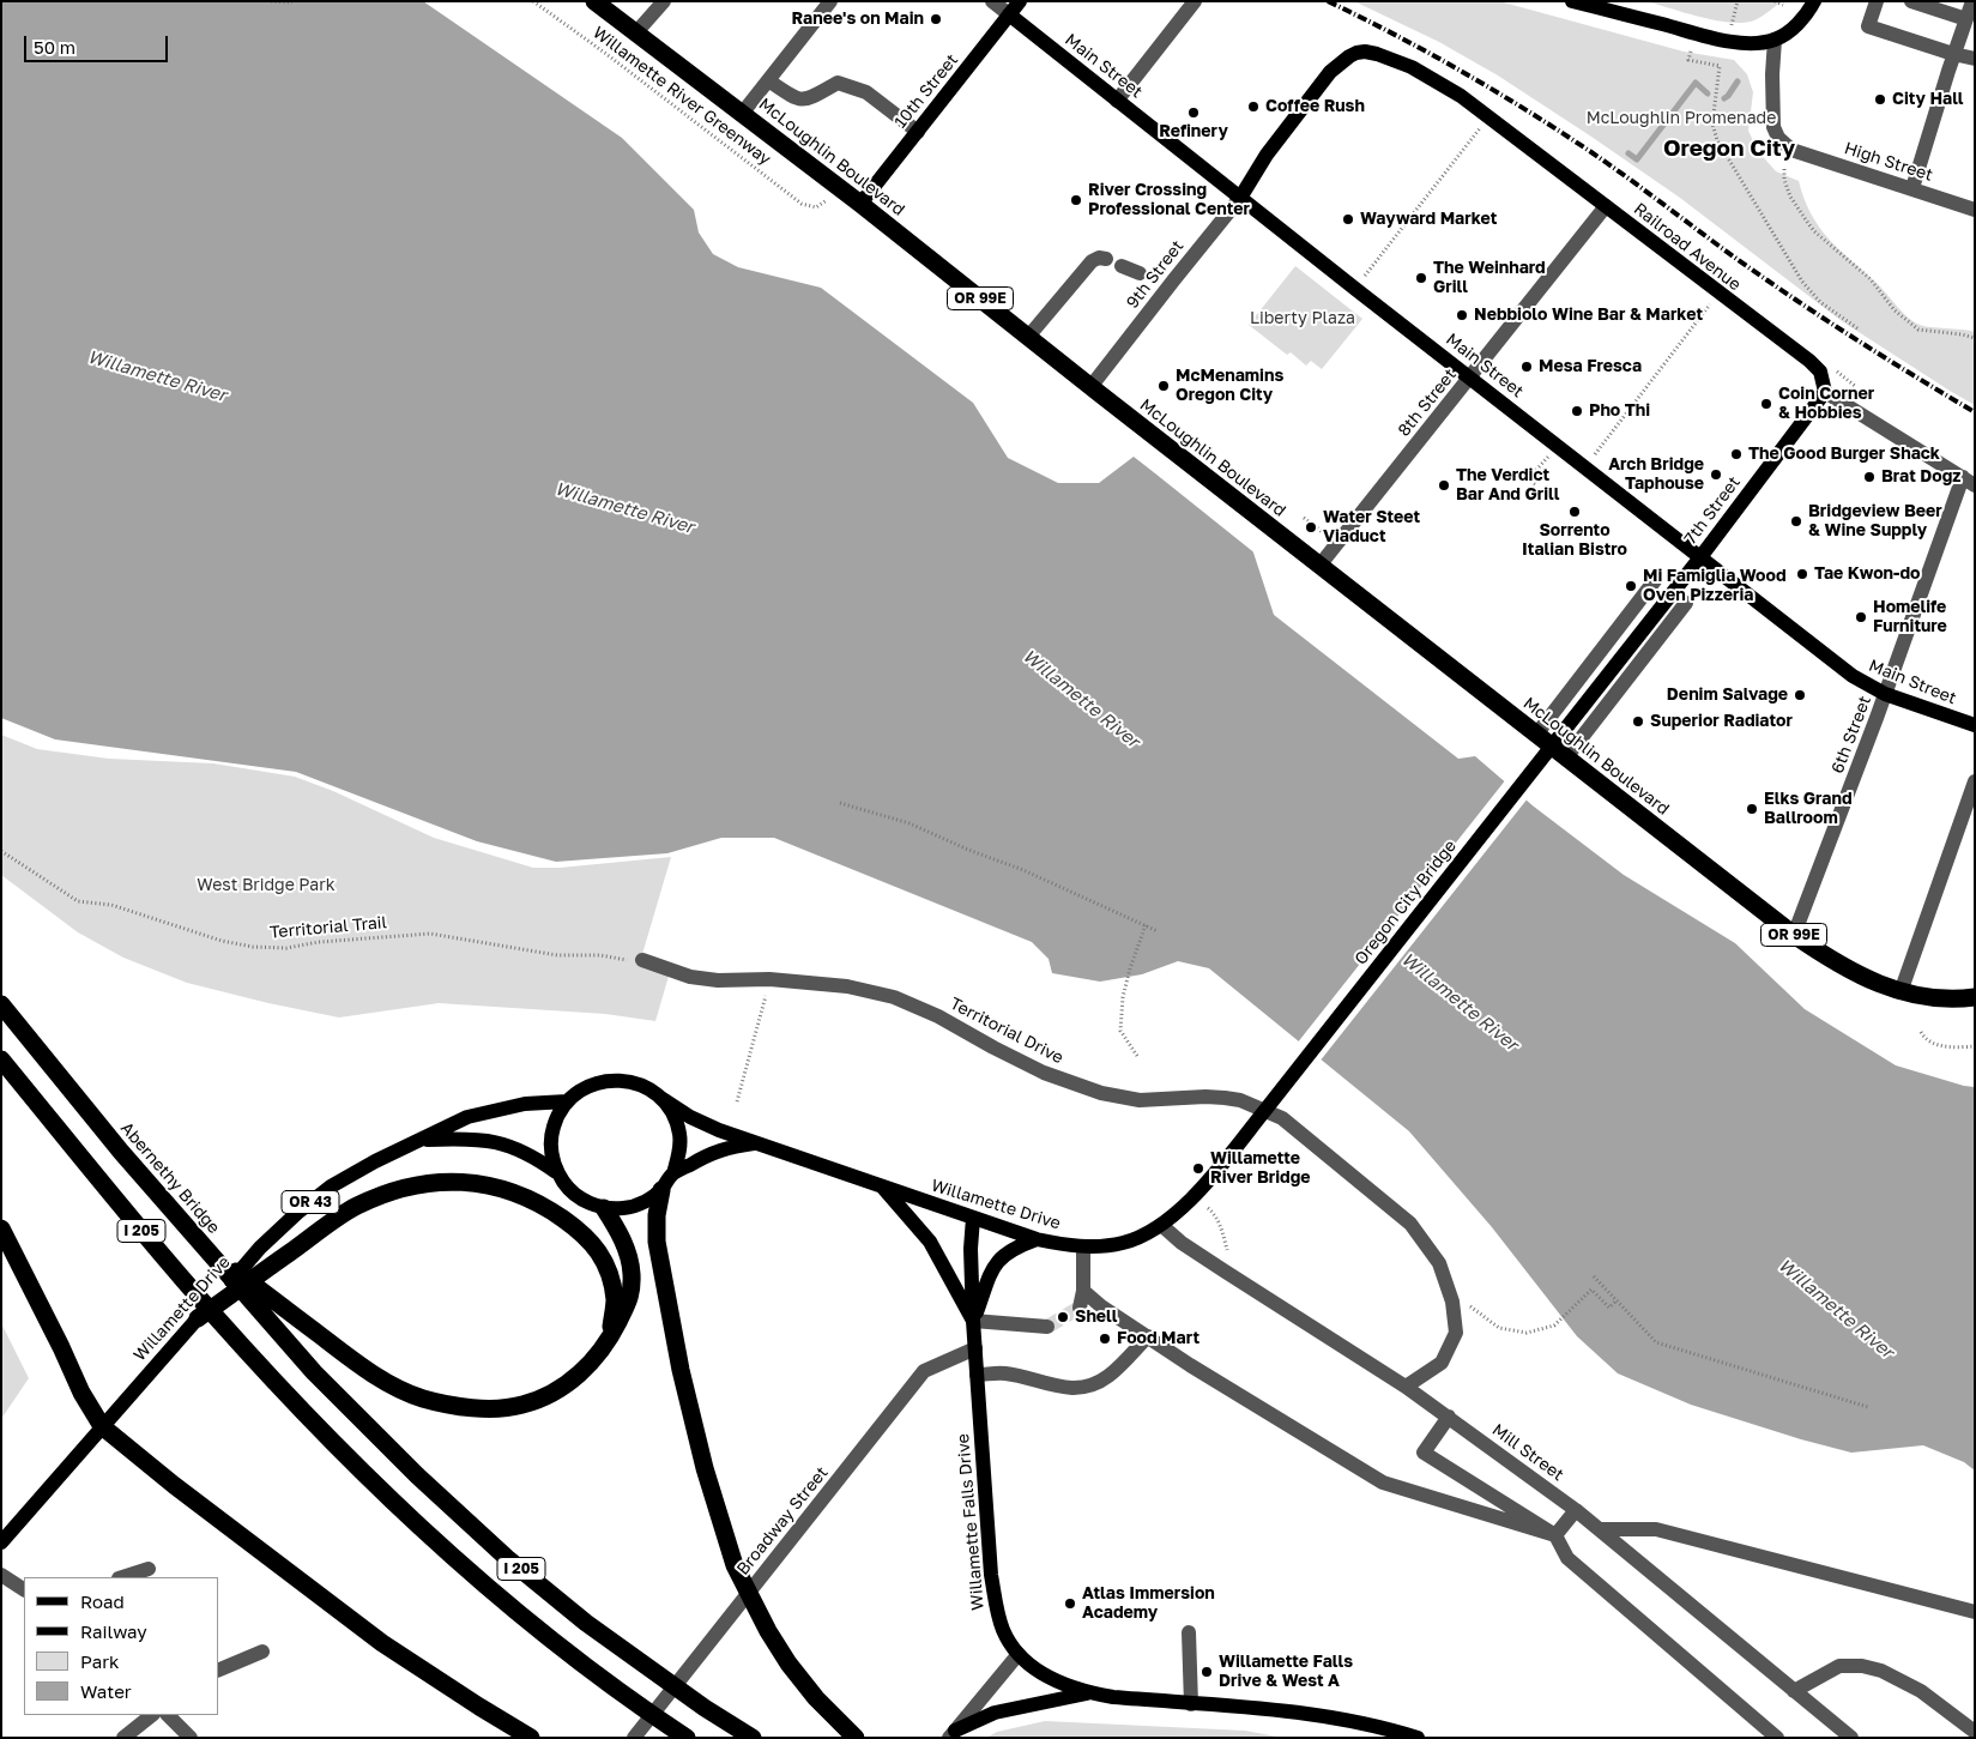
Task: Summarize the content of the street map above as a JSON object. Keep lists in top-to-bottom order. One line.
{"streets":{"highway":["McLoughlin Boulevard","OR 99E","Abernethy Bridge","I 205"],"main road":["Main Street","10th Street","Railroad Avenue","9th Street","7th Street","Oregon City Bridge","OR 43","Willamette Drive","Willamette Falls Drive"],"street":["High Street","8th Street","6th Street","Territorial Drive","Mill Street","Broadway Street"],"path":["Willamette River Greenway","Territorial Trail"]},"crossings":[["Main Street","10th Street"],["Main Street","9th Street"],["Main Street","8th Street"],["Main Street","7th Street"],["Main Street","6th Street"],["10th Street","McLoughlin Boulevard"],["McLoughlin Boulevard","9th Street"],["McLoughlin Boulevard","8th Street"],["McLoughlin Boulevard","6th Street"],["Railroad Avenue","9th Street"],["Railroad Avenue","8th Street"],["Railroad Avenue","7th Street"],["7th Street","Oregon City Bridge"],["Oregon City Bridge","Willamette Drive"],["Territorial Trail","Territorial Drive"],["Territorial Drive","Mill Street"],["OR 43","Willamette Drive"],["Willamette Drive","Mill Street"],["Willamette Drive","Willamette Falls Drive"],["Broadway Street","Willamette Falls Drive"]],"districts":["Oregon City"],"water":["Willamette River"],"parks":["McLoughlin Promenade","Liberty Plaza","West Bridge Park"],"places":["Ranee's on Main","City Hall","Coffee Rush","Refinery","River Crossing Professional Center","Wayward Market","The Weinhard Grill","Nebbiolo Wine Bar & Market","Mesa Fresca","McMenamins Oregon City","Coin Corner & Hobbies","Pho Thi","The Good Burger Shack","Arch Bridge Taphouse","Brat Dogz","The Verdict Bar And Grill","Sorrento Italian Bistro","Bridgeview Beer & Wine Supply","Water Steet Viaduct","Tae Kwon-do","Mi Famiglia Wood Oven Pizzeria","Homelife Furniture","Denim Salvage","Superior Radiator","Elks Grand Ballroom","Willamette River Bridge","Shell","Food Mart","Atlas Immersion Academy","Willamette Falls Drive & West A"],"legend":["Road","Railway","Park","Water"],"scale_bar":"50 m"}
